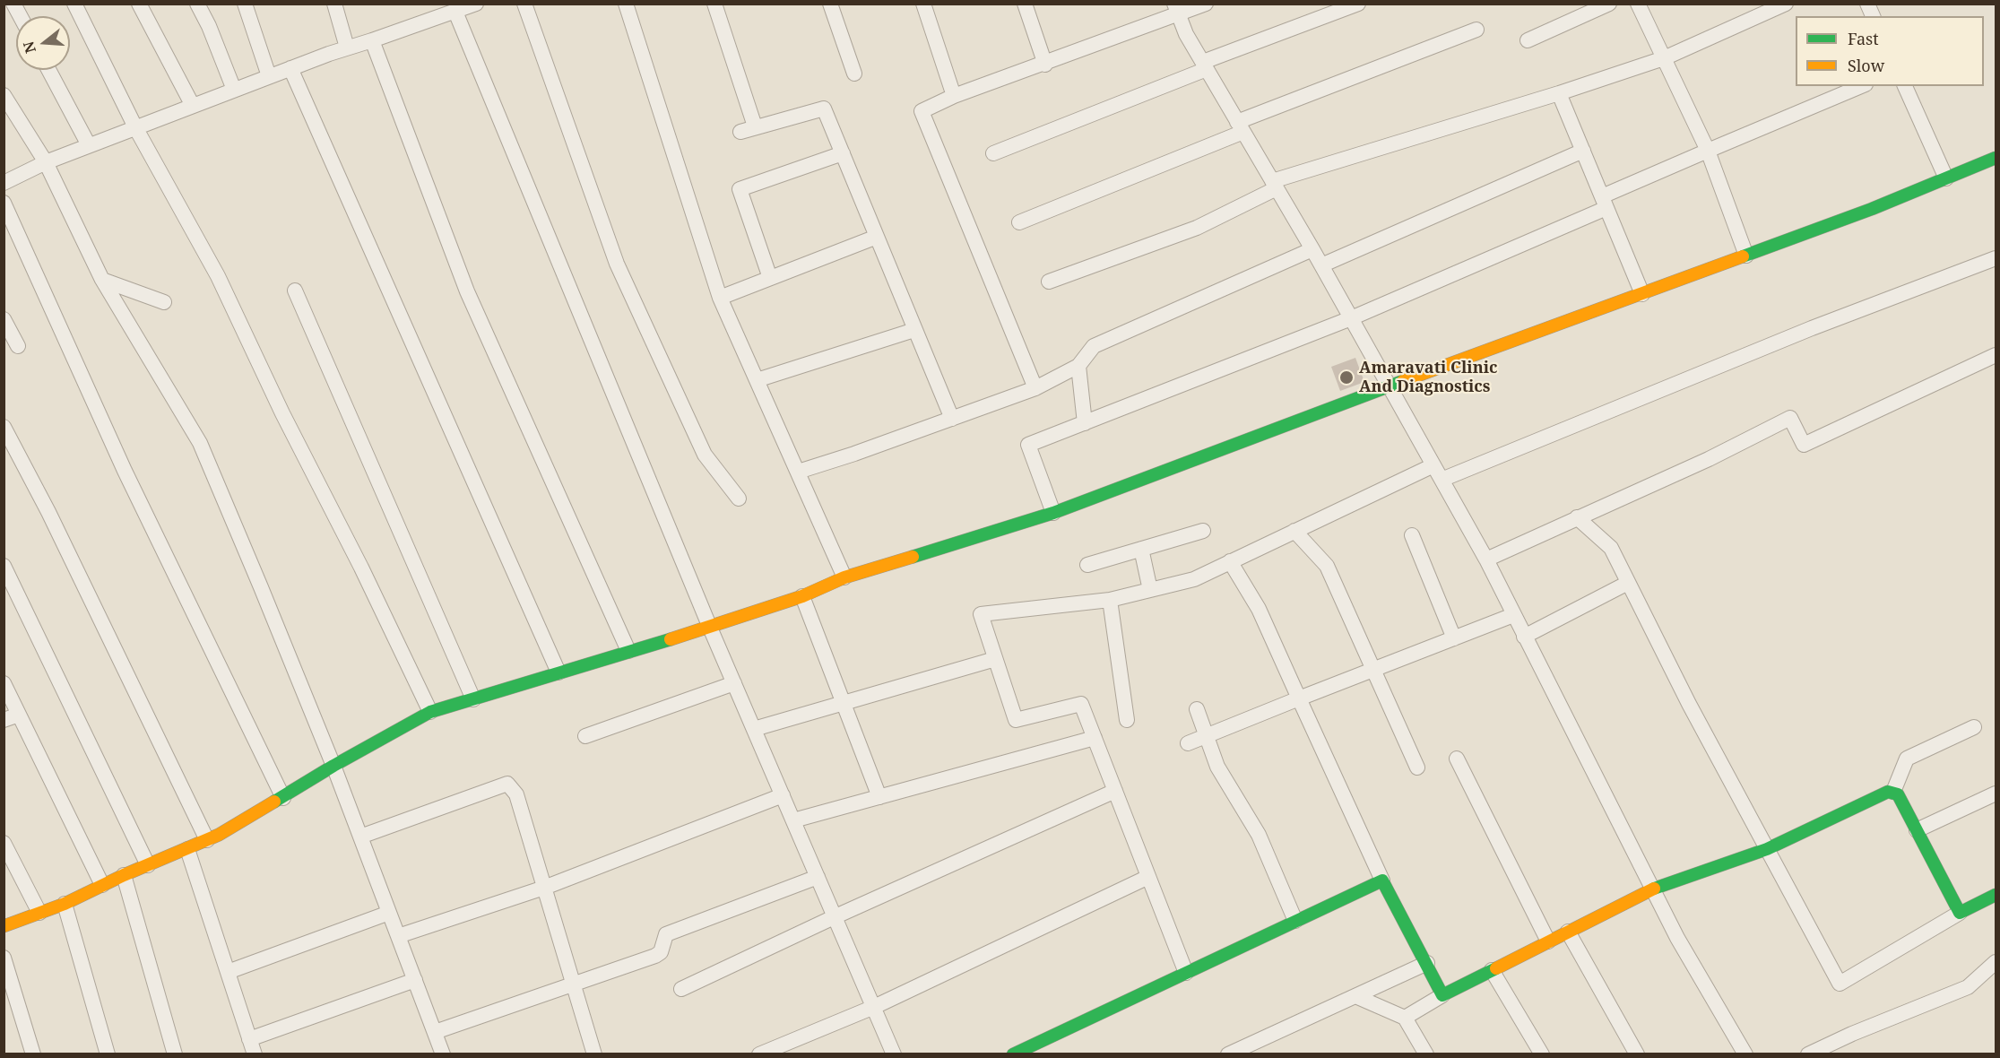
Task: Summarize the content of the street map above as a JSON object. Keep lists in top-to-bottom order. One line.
{"places":["Amaravati Clinic And Diagnostics"],"legend":["Fast","Slow"],"north":"left"}
